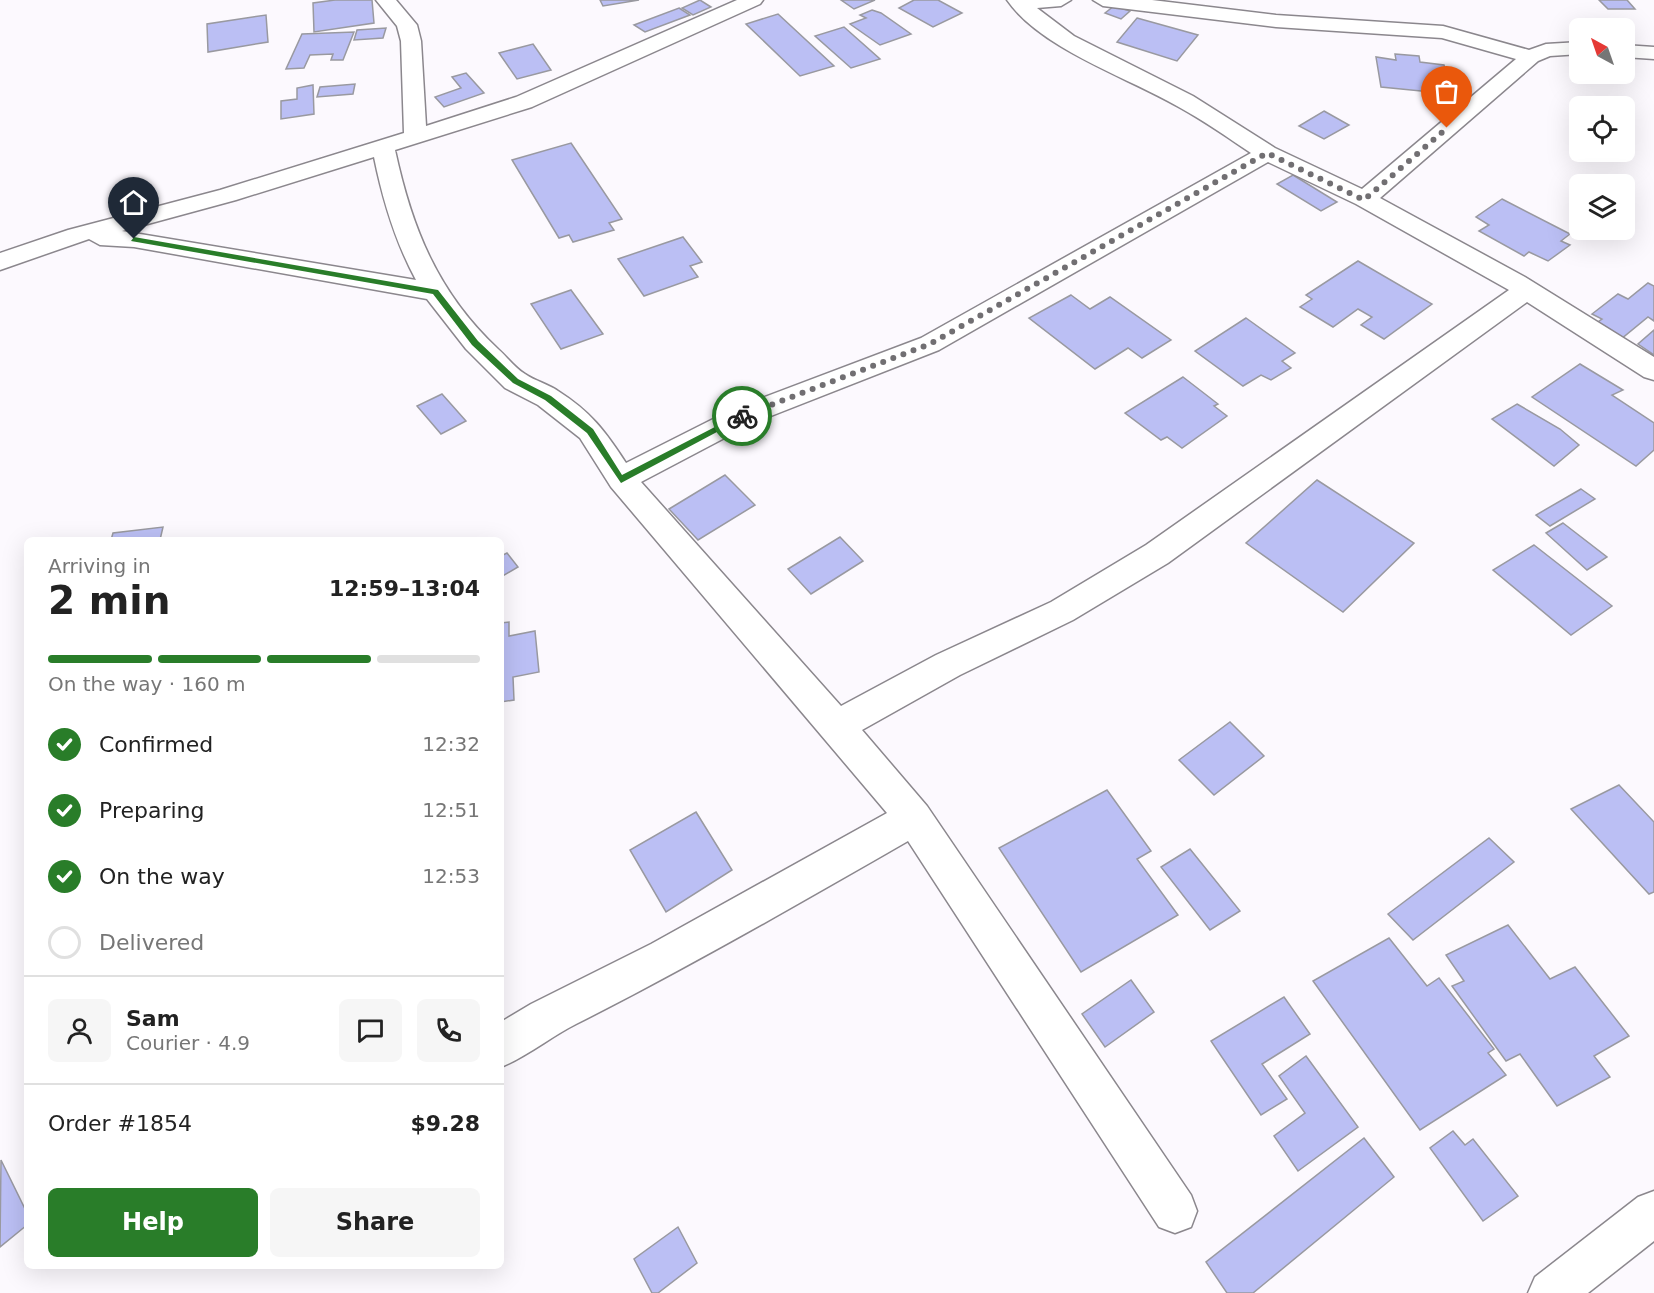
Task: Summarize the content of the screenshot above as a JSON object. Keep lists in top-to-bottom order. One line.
{"north":"top left","page":{"heading":["2 min","Arriving in","12:59–13:04"],"panel":["Sam","Courier · 4.9","Order #1854","$9.28"],"bar":"On the way · 160 m","list":[["Confirmed","12:32"],["Preparing","12:51"],["On the way","12:53"],"Delivered"],"buttons":["Help","Share"]}}
